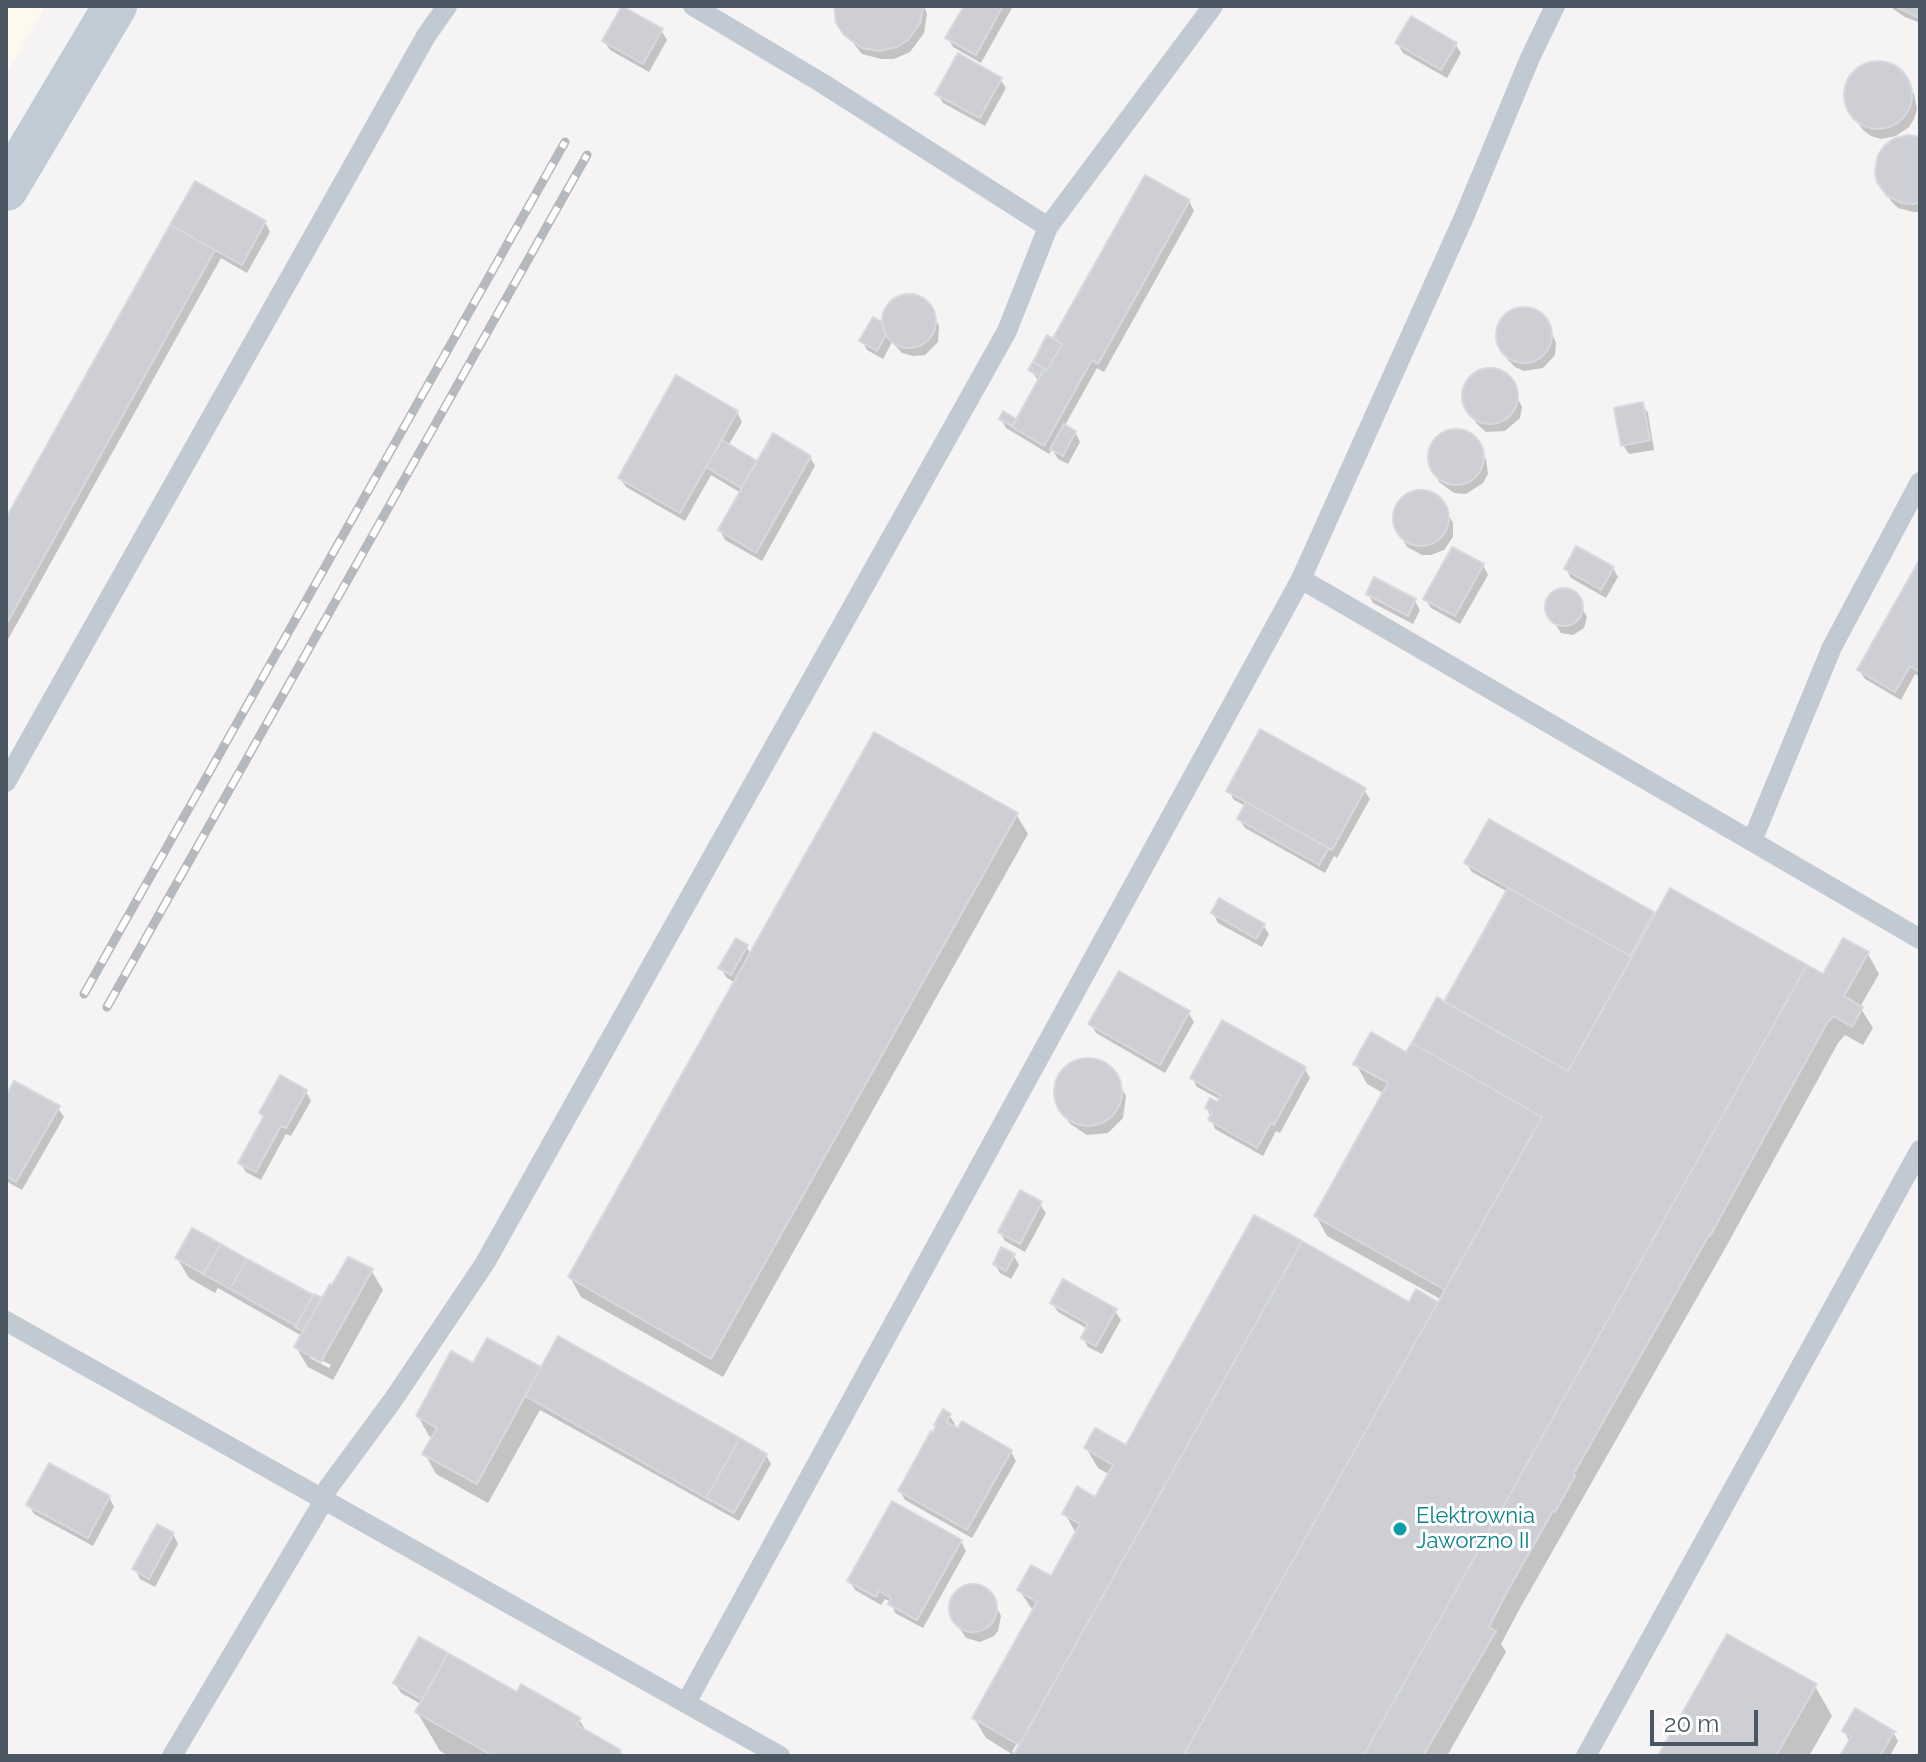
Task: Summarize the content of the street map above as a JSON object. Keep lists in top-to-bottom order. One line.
{"places":["Elektrownia Jaworzno II"],"scale_bar":"20 m"}
